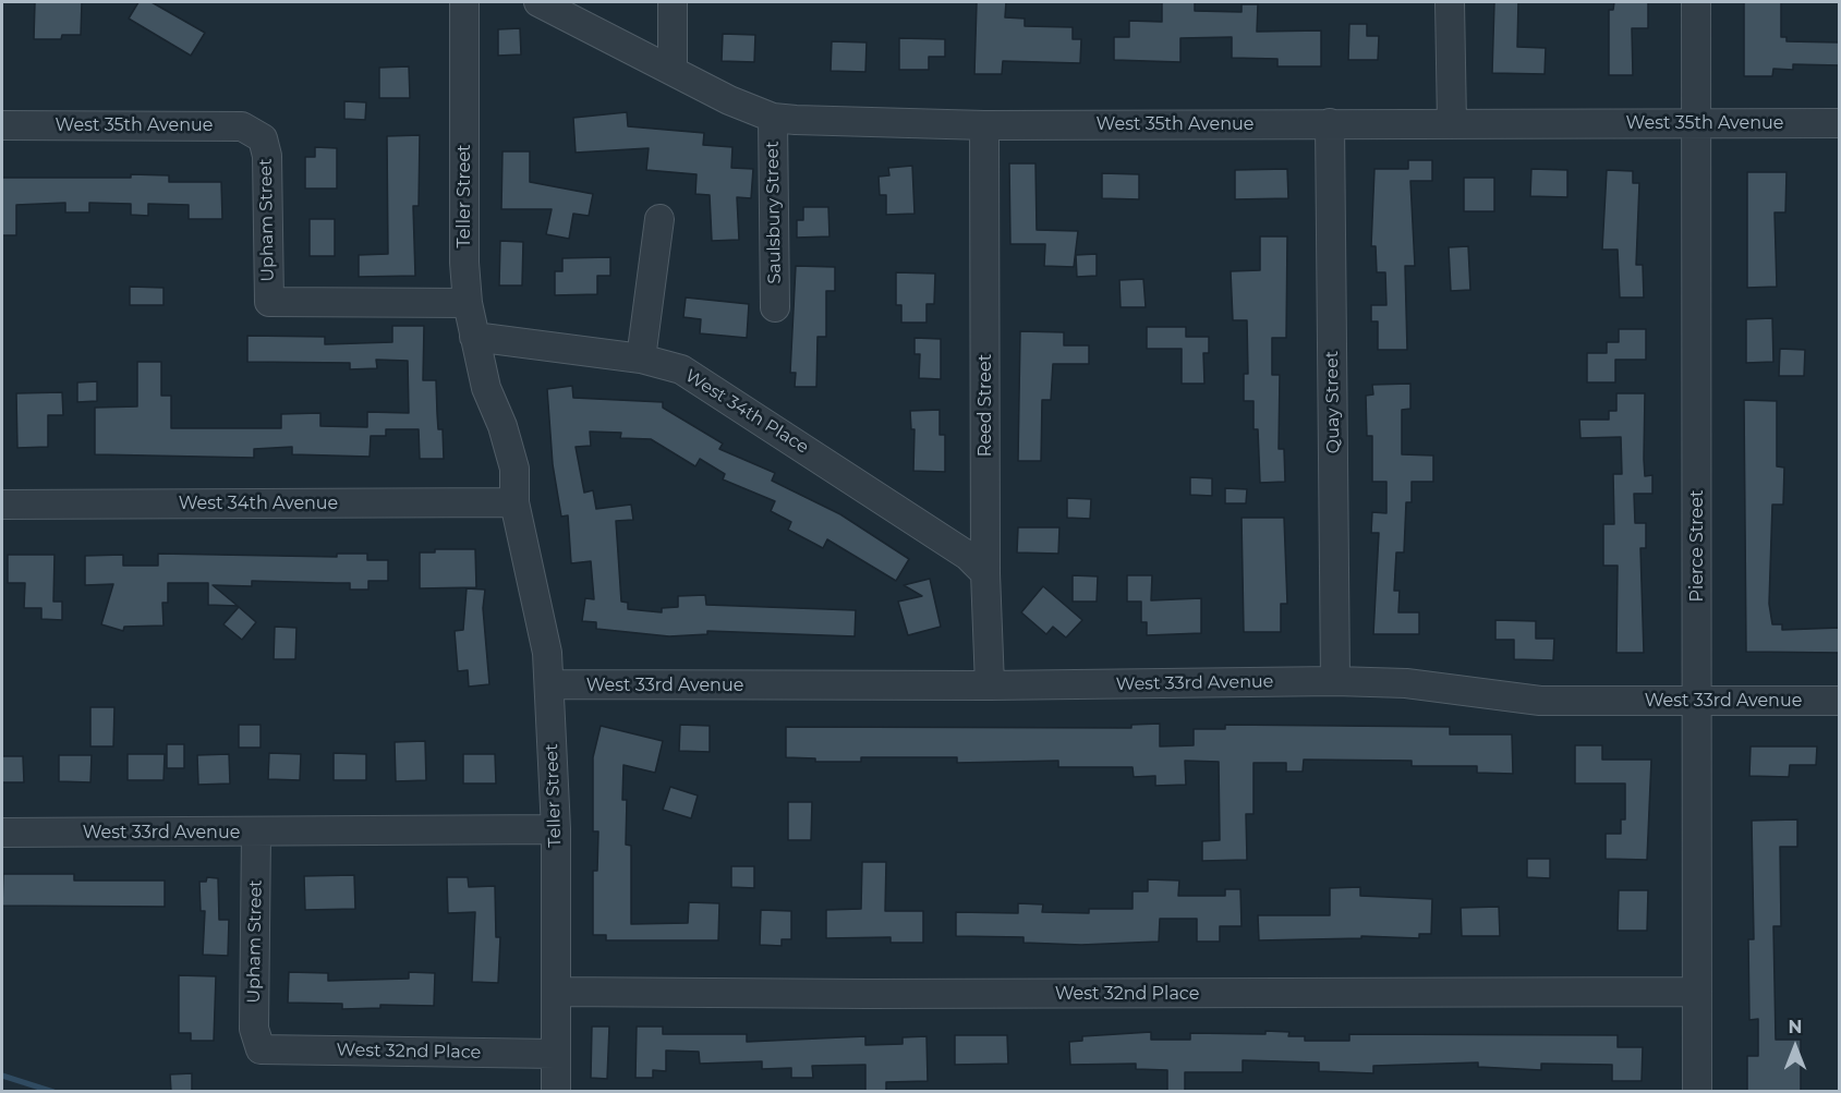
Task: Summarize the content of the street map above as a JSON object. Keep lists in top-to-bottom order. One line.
{"streets":{"street":["West 35th Avenue","Teller Street","Saulsbury Street","Upham Street","Quay Street","Reed Street","West 34th Place","West 34th Avenue","Pierce Street","West 33rd Avenue","West 32nd Place"]},"crossings":[["West 35th Avenue","Saulsbury Street"],["West 35th Avenue","Upham Street"],["West 35th Avenue","Quay Street"],["West 35th Avenue","Reed Street"],["West 35th Avenue","Pierce Street"],["Teller Street","Upham Street"],["Teller Street","West 34th Place"],["Teller Street","West 34th Avenue"],["Teller Street","West 33rd Avenue"],["Teller Street","West 32nd Place"],["Upham Street","West 33rd Avenue"],["Upham Street","West 32nd Place"],["Quay Street","West 33rd Avenue"],["Reed Street","West 34th Place"],["Reed Street","West 33rd Avenue"],["Pierce Street","West 33rd Avenue"],["Pierce Street","West 32nd Place"]],"north":"top"}
